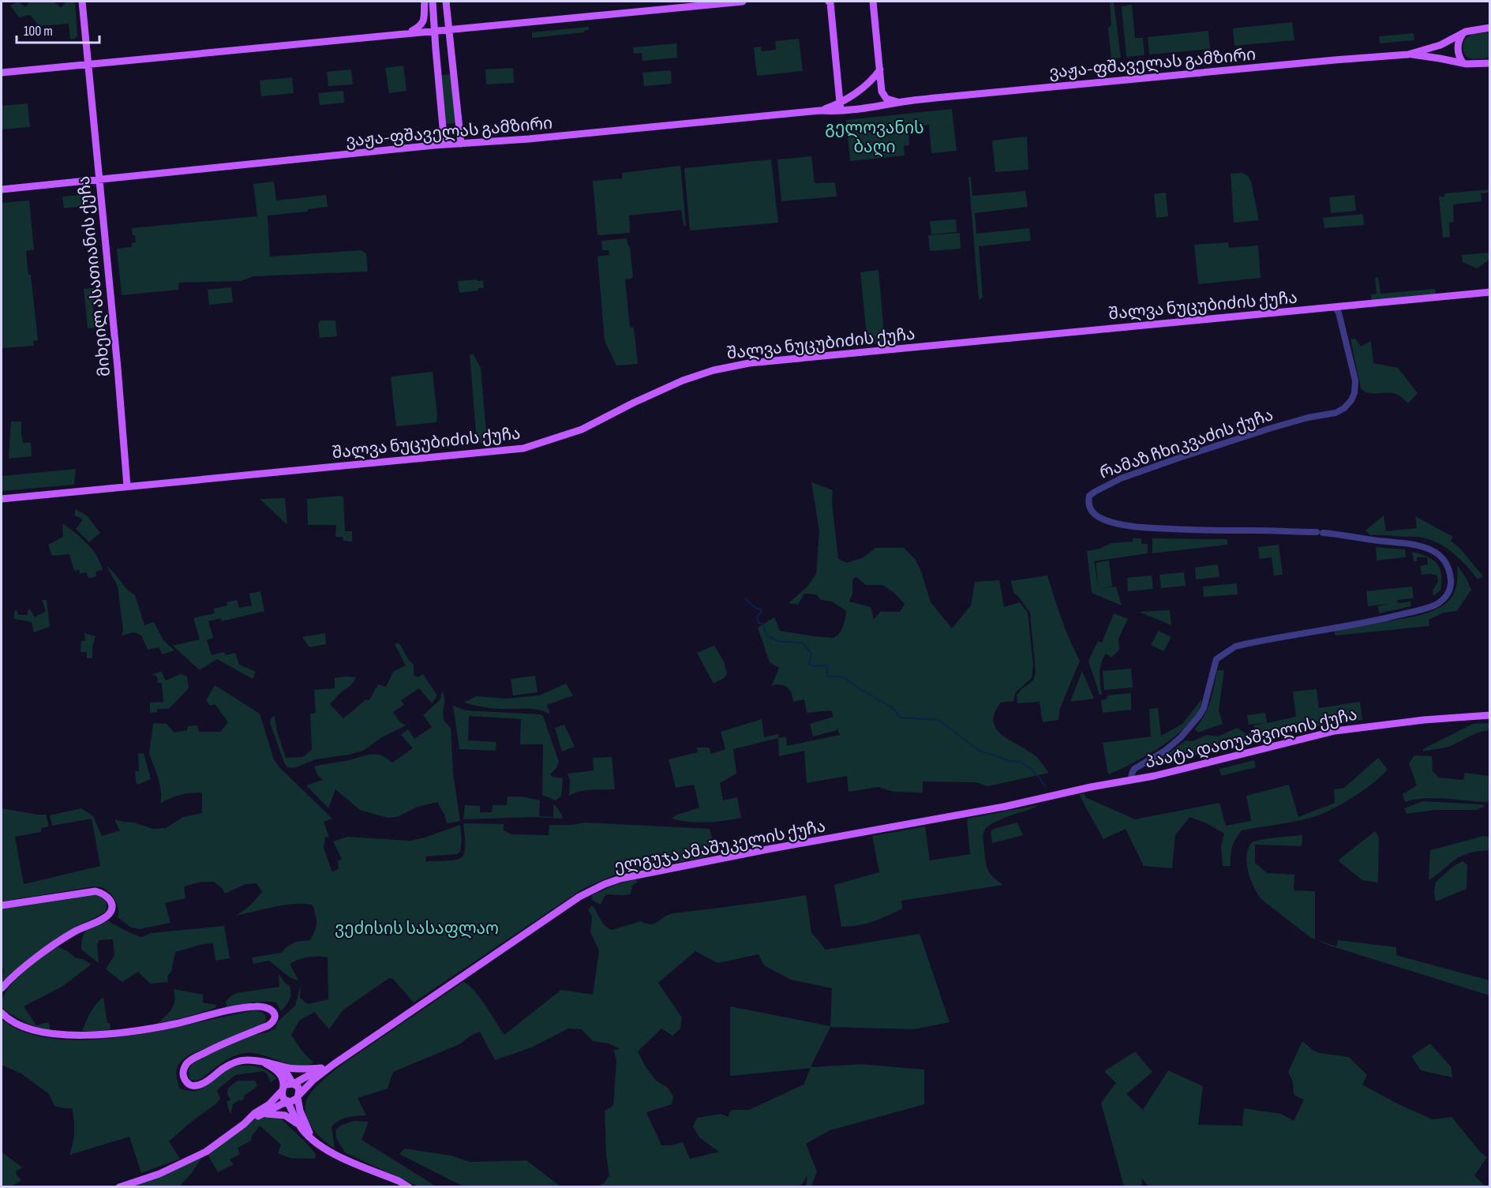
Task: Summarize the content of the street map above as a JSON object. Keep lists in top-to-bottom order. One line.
{"streets":{"main road":["ვაჟა-ფშაველას გამზირი","მიხეილ ასათიანის ქუჩა","შალვა ნუცუბიძის ქუჩა","პაატა დათუაშვილის ქუჩა","ელგუჯა ამაშუკელის ქუჩა"],"street":["რამაზ ჩხიკვაძის ქუჩა"]},"crossings":[["ვაჟა-ფშაველას გამზირი","მიხეილ ასათიანის ქუჩა"],["მიხეილ ასათიანის ქუჩა","შალვა ნუცუბიძის ქუჩა"],["შალვა ნუცუბიძის ქუჩა","რამაზ ჩხიკვაძის ქუჩა"],["რამაზ ჩხიკვაძის ქუჩა","პაატა დათუაშვილის ქუჩა"],["რამაზ ჩხიკვაძის ქუჩა","ელგუჯა ამაშუკელის ქუჩა"],["პაატა დათუაშვილის ქუჩა","ელგუჯა ამაშუკელის ქუჩა"]],"parks":["გელოვანის ბაღი","ვეძისის სასაფლაო"],"scale_bar":"100 m"}
